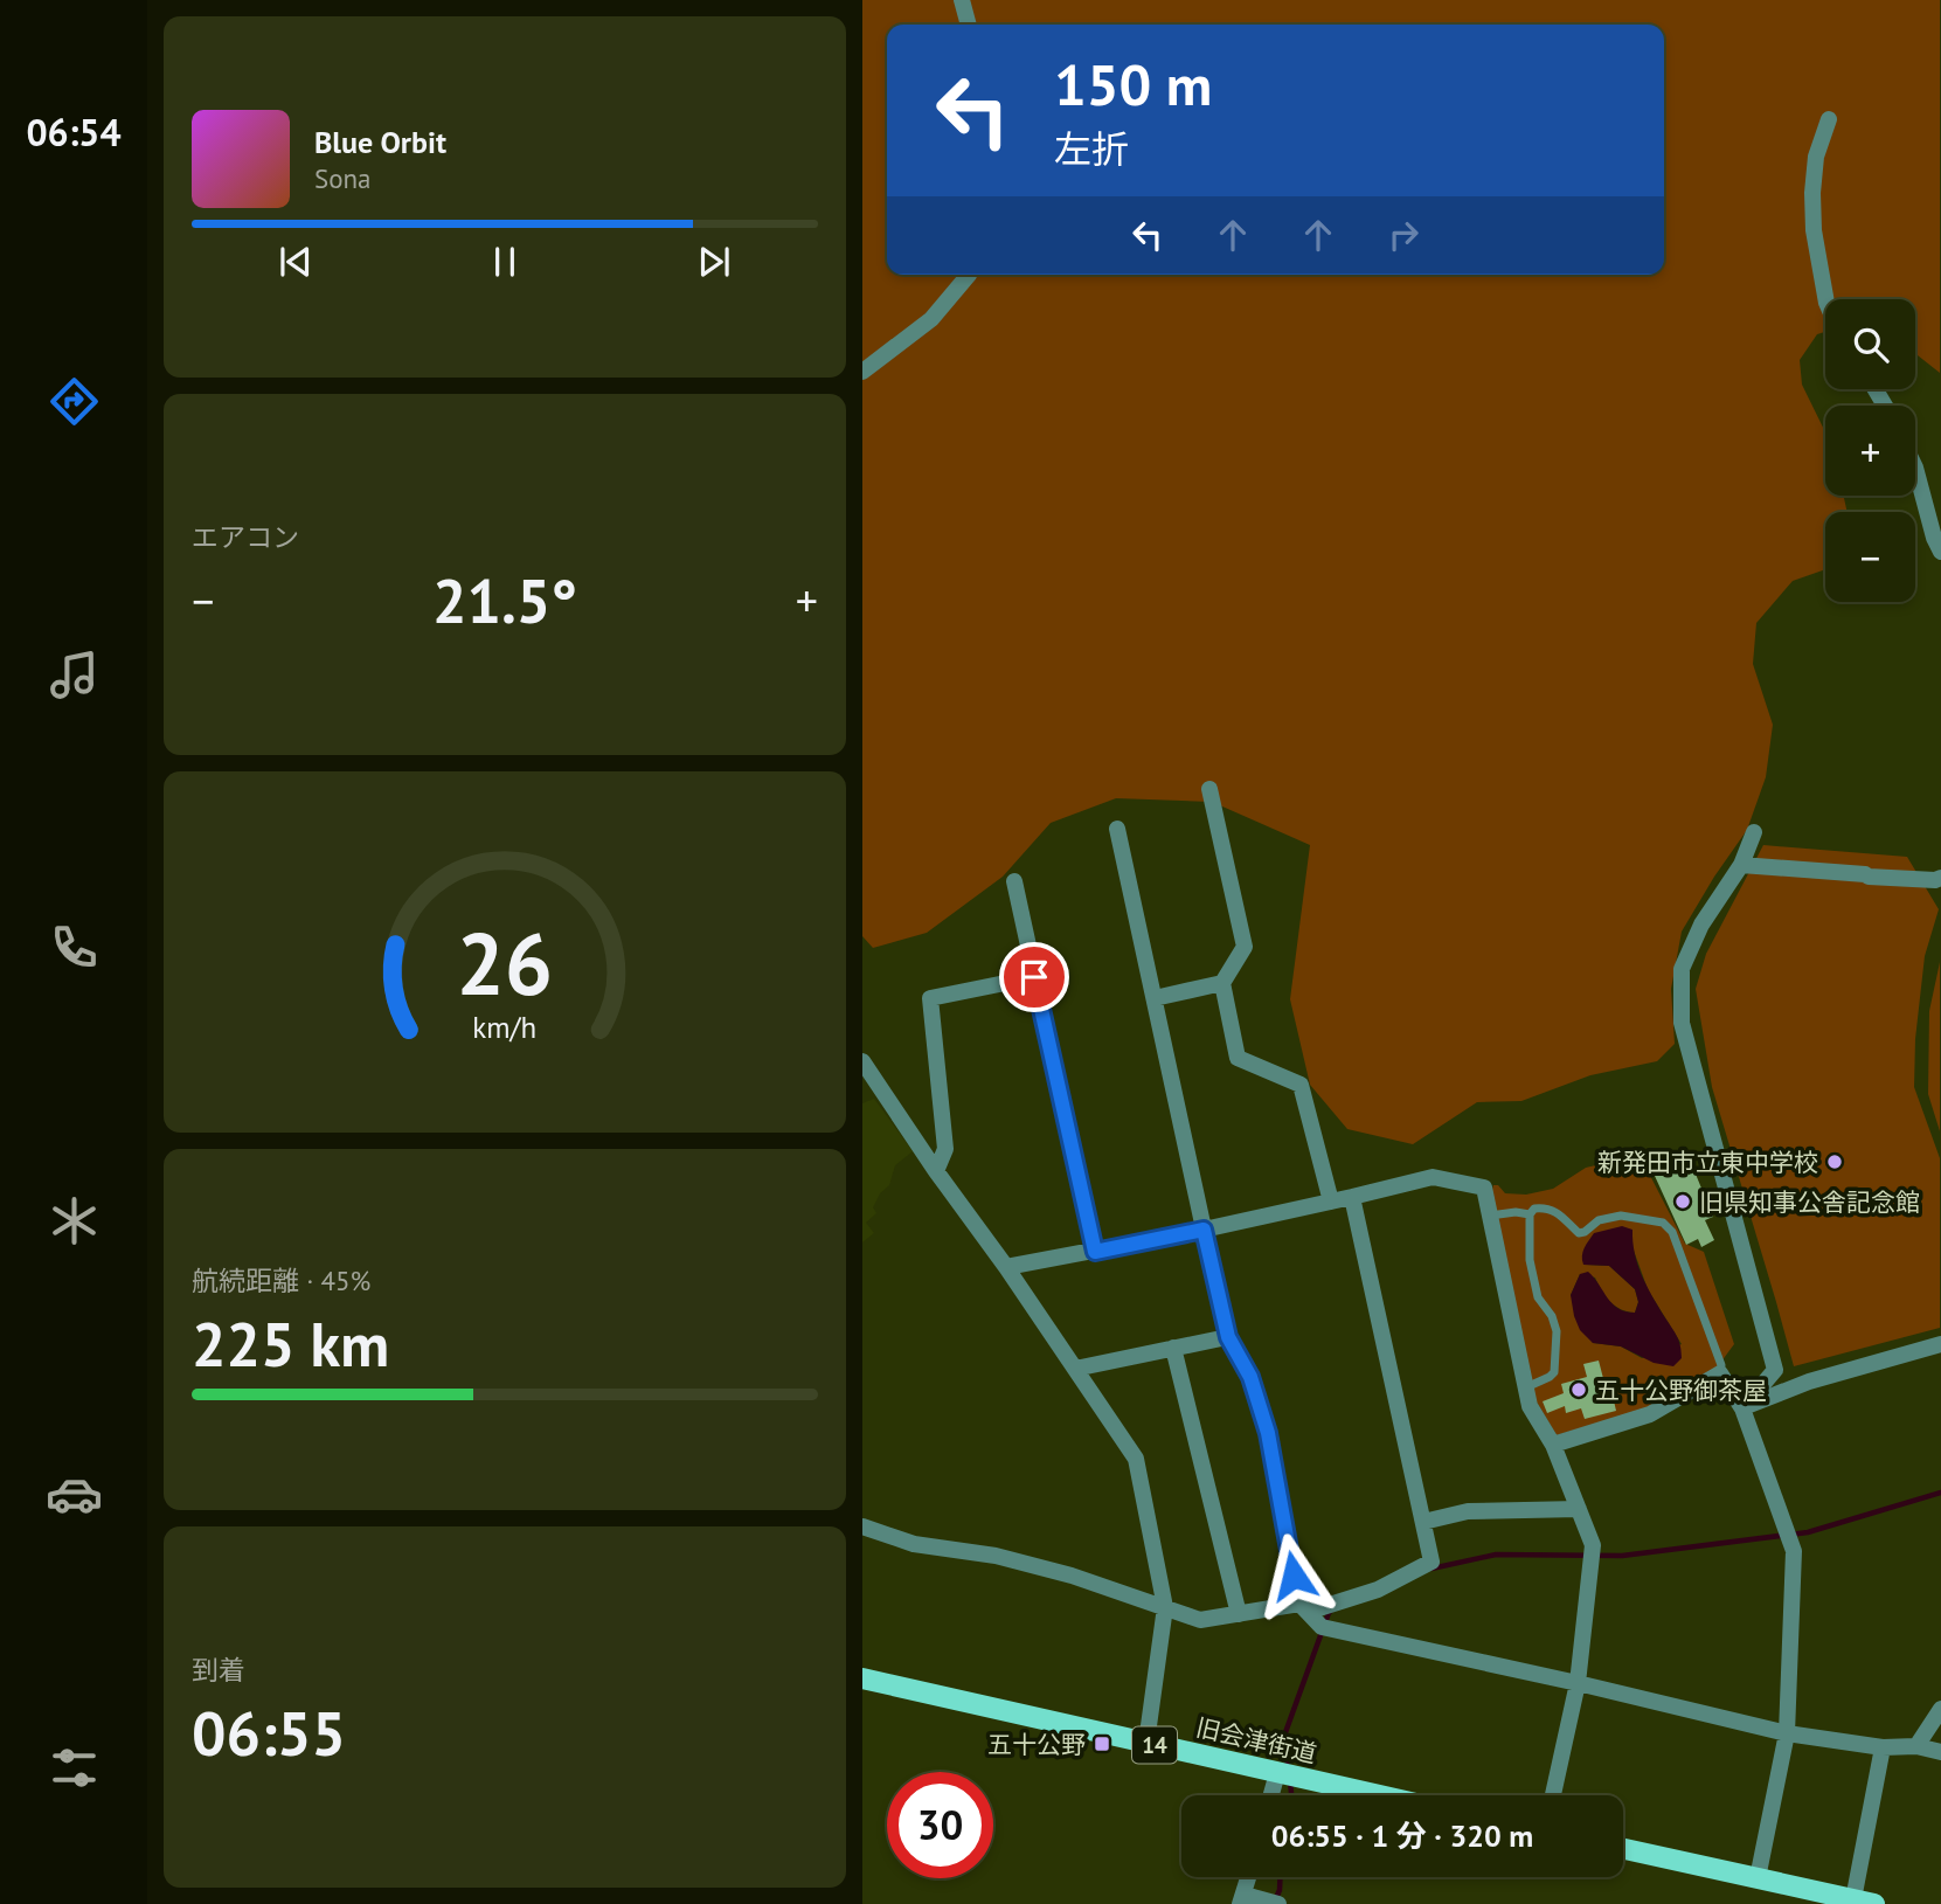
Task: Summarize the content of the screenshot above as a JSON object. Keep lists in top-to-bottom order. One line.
{"streets":{"main road":["旧会津街道","14"]},"places":{"other":["新発田市立東中学校","旧県知事公舎記念館","五十公野御茶屋"],"transit":["五十公野"]},"page":{"tabs":"06:54","turn":["150 m","左折"],"song":["Blue Orbit","Sona"],"map_buttons":["+","−"],"tile":["エアコン",["航続距離 · 45%","225 km"],["到着","06:55"]],"heat":["−","21.5°","+"],"limit":"30","trip":"06:55 · 1 分 · 320 m","gauge":["26","km/h"]}}
